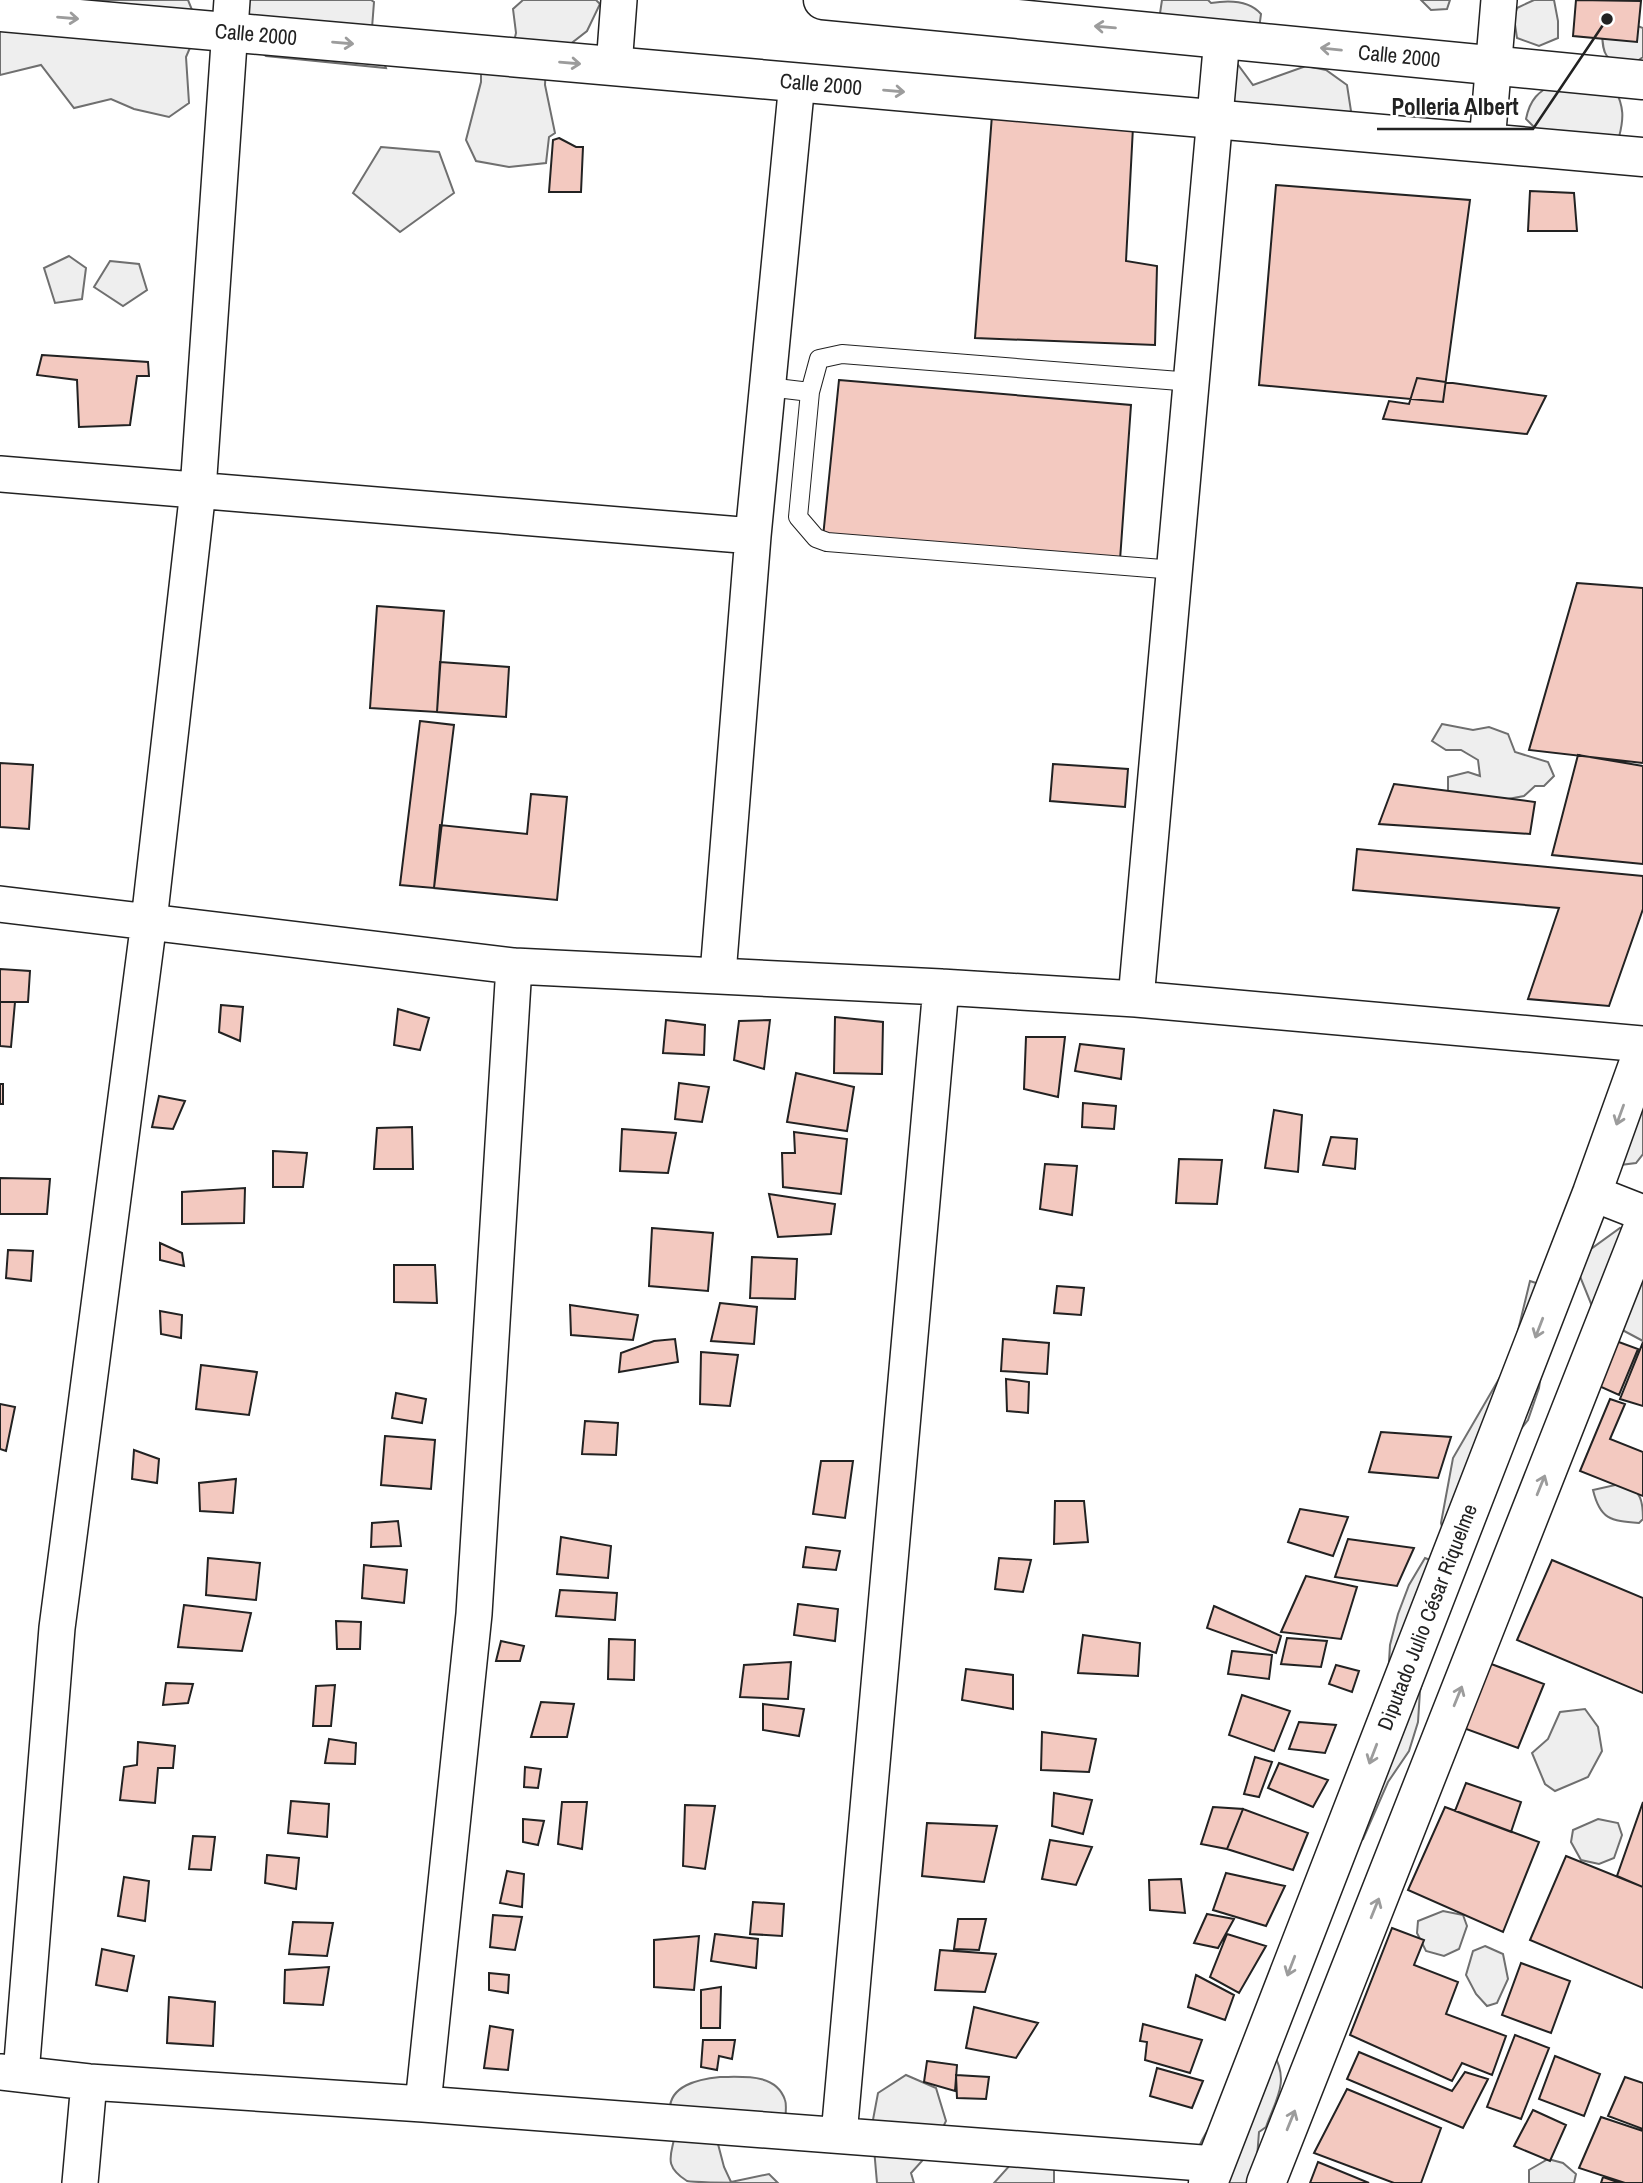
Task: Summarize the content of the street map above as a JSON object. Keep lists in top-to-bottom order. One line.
{"streets":{"street":["Calle 2000","Diputado Julio César Riquelme"]},"places":["Polleria Albert"]}
